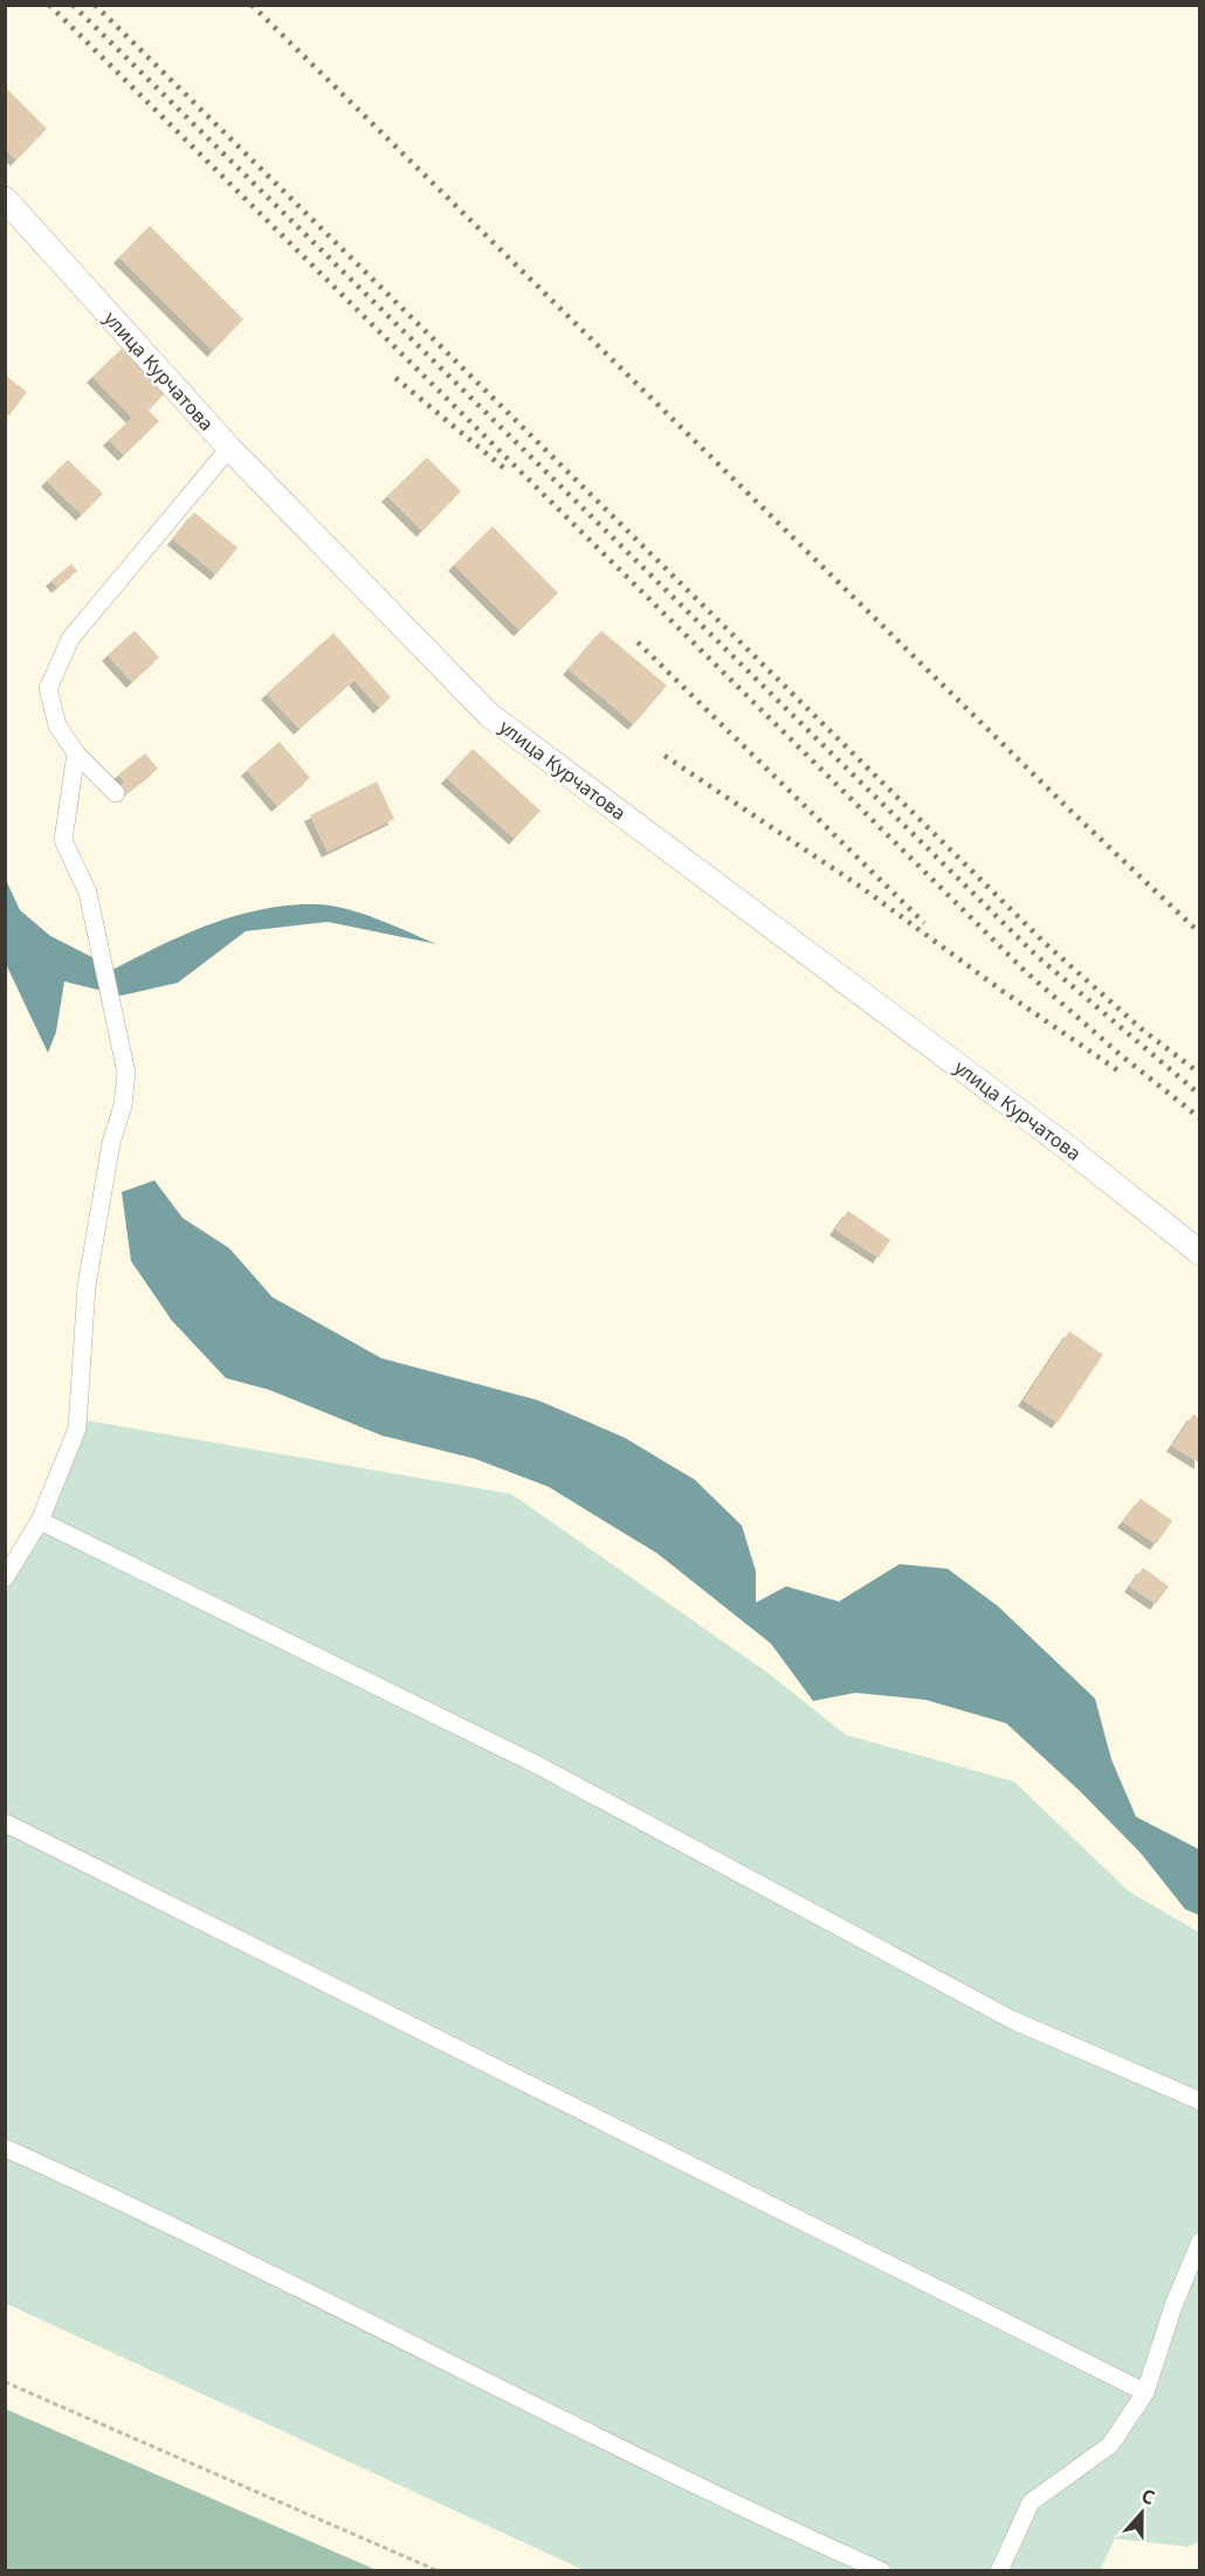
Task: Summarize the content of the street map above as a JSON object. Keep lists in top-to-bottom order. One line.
{"streets":{"street":["улица Курчатова"]},"north":"top"}
